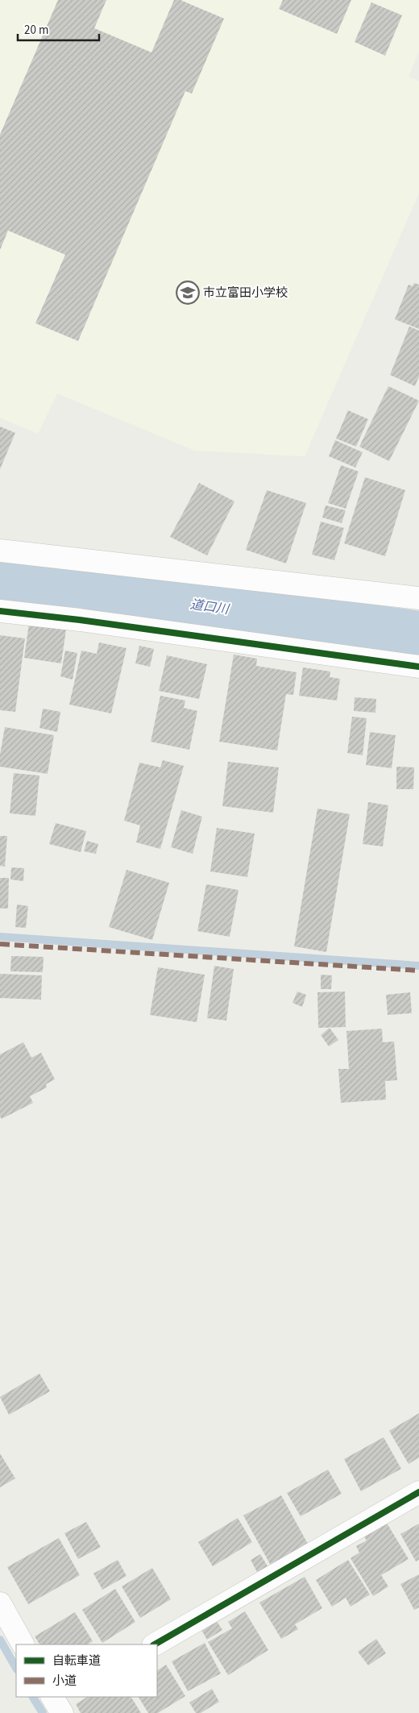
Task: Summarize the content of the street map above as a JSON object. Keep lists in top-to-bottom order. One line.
{"water":["道口川"],"places":{"school or university":["市立富田小学校"]},"legend":["自転車道","小道"],"scale_bar":"20 m"}
